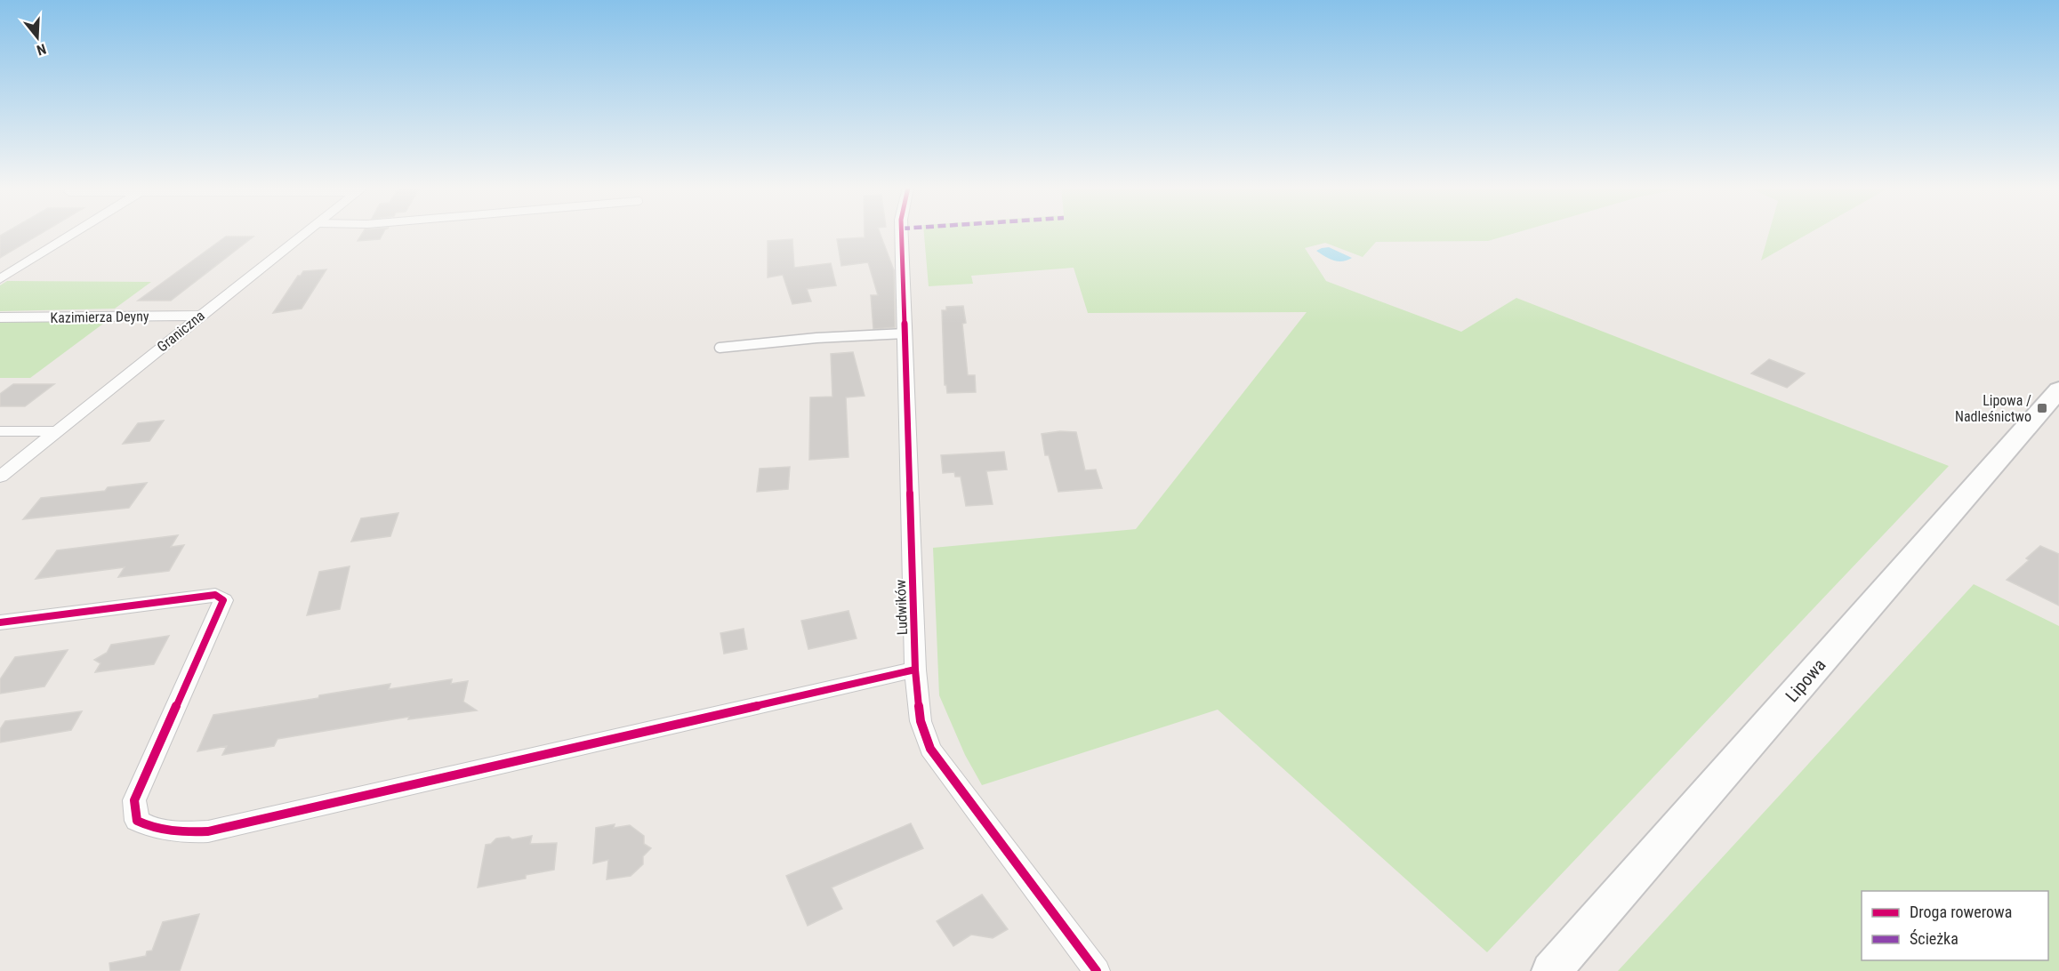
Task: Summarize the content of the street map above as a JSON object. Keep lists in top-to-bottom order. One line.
{"streets":{"main road":["Lipowa"],"street":["Kazimierza Deyny","Graniczna","Ludwików"]},"crossings":[["Kazimierza Deyny","Graniczna"]],"places":{"transit":["Lipowa / Nadleśnictwo"]},"legend":["Droga rowerowa","Ścieżka"],"north":"bottom"}
